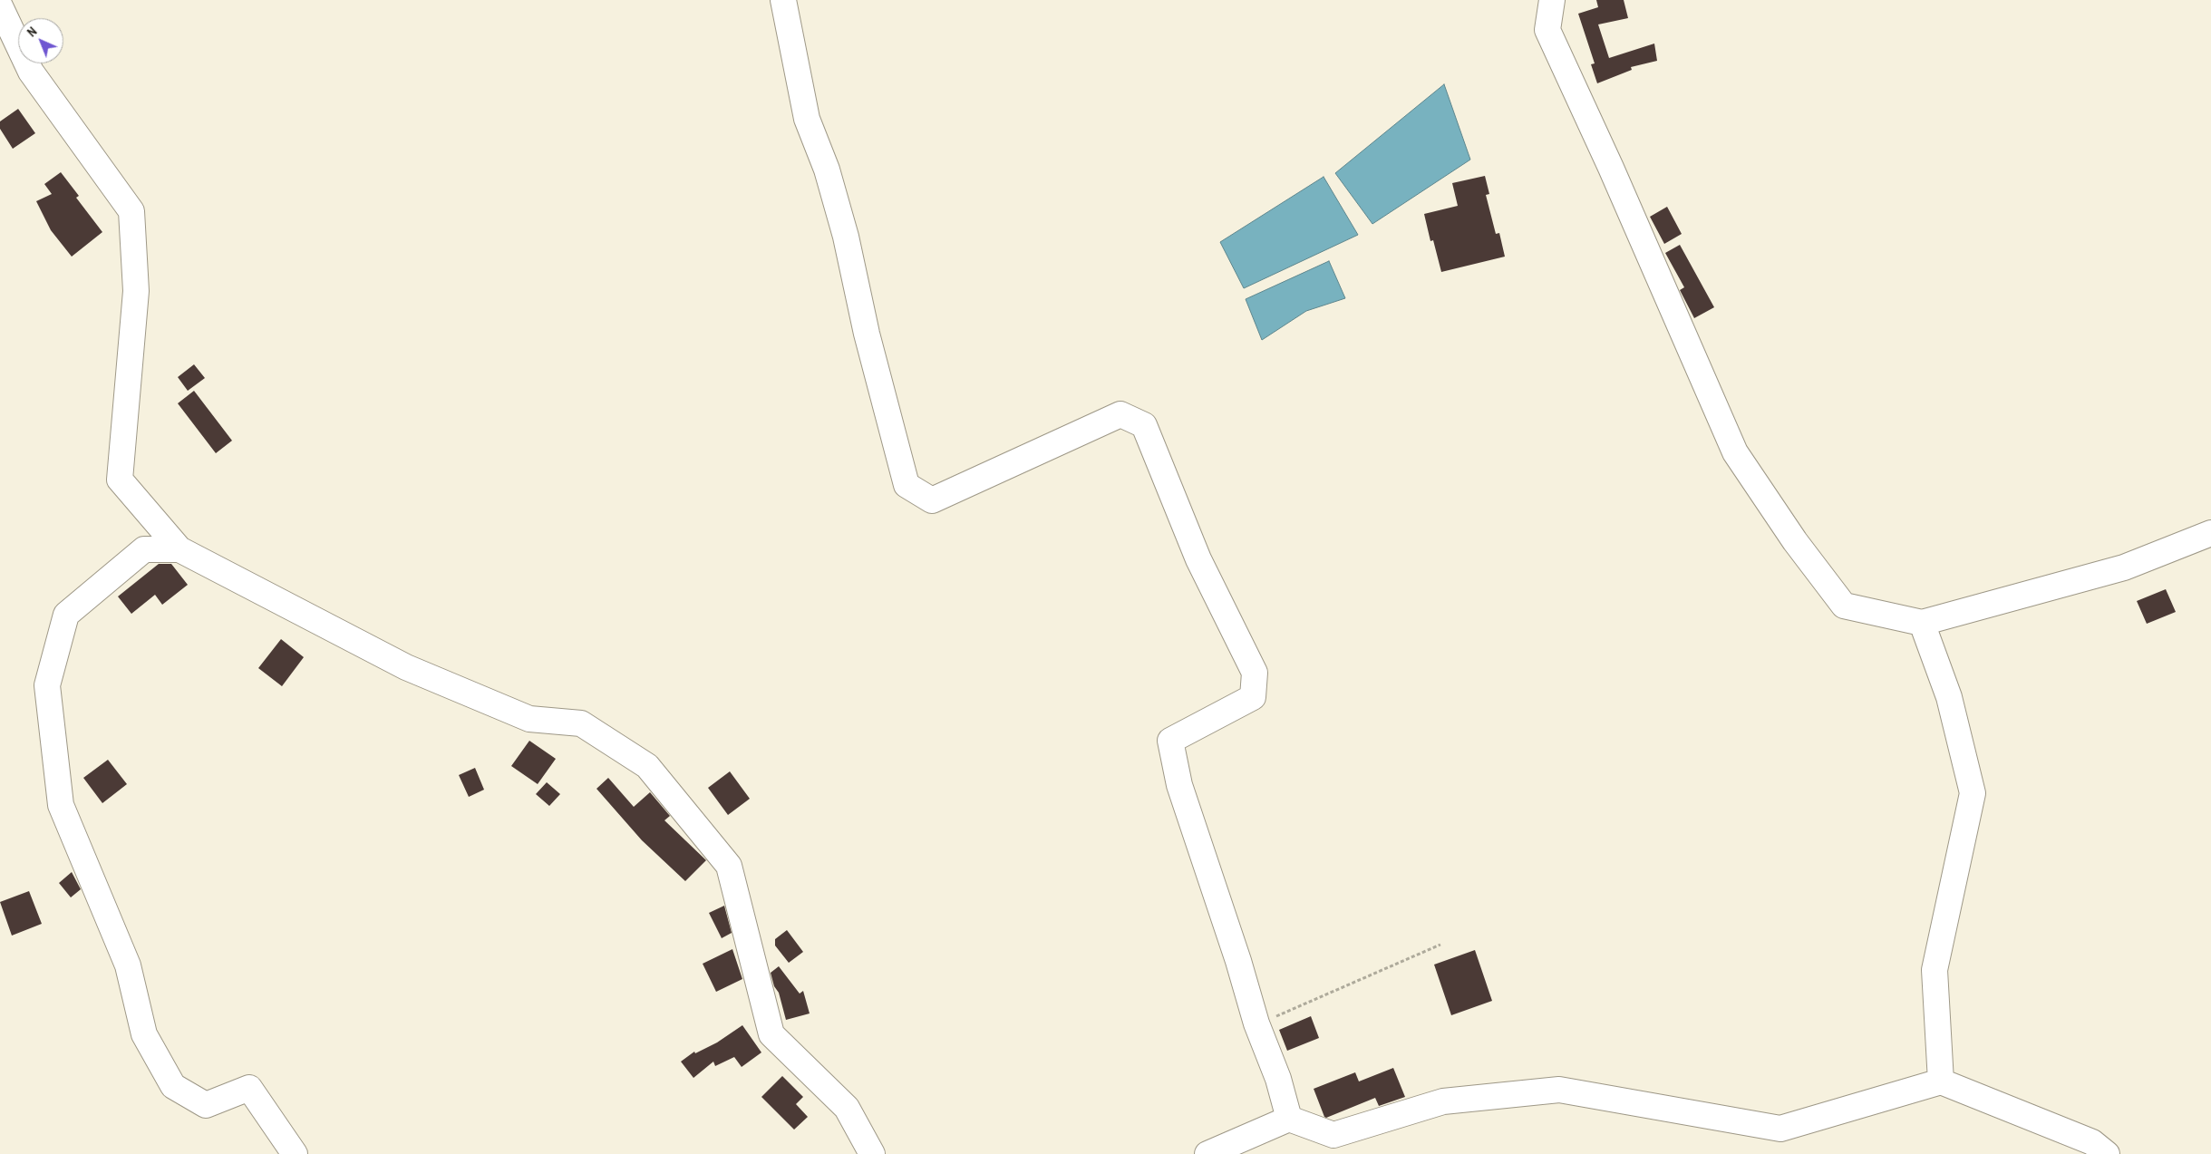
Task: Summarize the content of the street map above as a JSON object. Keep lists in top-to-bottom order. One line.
{"north":"top left"}
